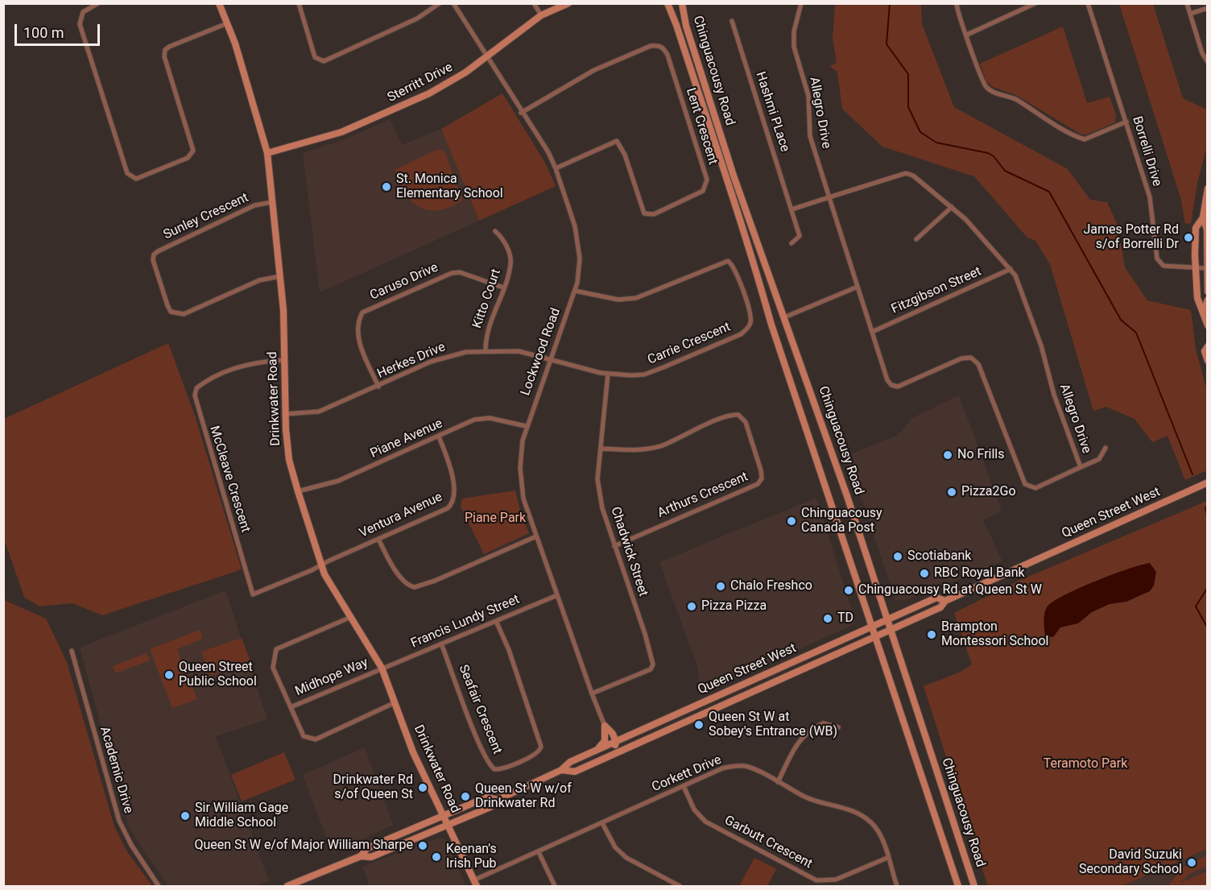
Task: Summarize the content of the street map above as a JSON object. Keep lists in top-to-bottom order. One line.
{"streets":{"main road":["Chinguacousy Road","Sterritt Drive","Drinkwater Road","Queen Street West"],"street":["Hashmi PLace","Allegro Drive","Lent Crescent","Borrelli Drive","Sunley Crescent","Caruso Drive","Fitzgibson Street","Kitto Court","Carrie Crescent","Lockwood Road","Herkes Drive","Piane Avenue","McCleave Crescent","Arthurs Crescent","Ventura Avenue","Chadwick Street","Francis Lundy Street","Midhope Way","Seafair Crescent","Academic Drive","Corkett Drive","Garbutt Crescent"]},"crossings":[["Chinguacousy Road","Queen Street West"],["Sterritt Drive","Lockwood Road"],["Sterritt Drive","Drinkwater Road"],["Allegro Drive","Fitzgibson Street"],["Lent Crescent","Lockwood Road"],["Sunley Crescent","Drinkwater Road"],["Caruso Drive","Kitto Court"],["Caruso Drive","Herkes Drive"],["Kitto Court","Herkes Drive"],["Carrie Crescent","Lockwood Road"],["Carrie Crescent","Herkes Drive"],["Carrie Crescent","Chadwick Street"],["Lockwood Road","Herkes Drive"],["Lockwood Road","Piane Avenue"],["Lockwood Road","Chadwick Street"],["Lockwood Road","Francis Lundy Street"],["Herkes Drive","Drinkwater Road"],["Drinkwater Road","Piane Avenue"],["Drinkwater Road","McCleave Crescent"],["Drinkwater Road","Queen Street West"],["Drinkwater Road","Ventura Avenue"],["Drinkwater Road","Francis Lundy Street"],["Drinkwater Road","Midhope Way"],["Drinkwater Road","Corkett Drive"],["Piane Avenue","Ventura Avenue"],["McCleave Crescent","Ventura Avenue"],["Arthurs Crescent","Chadwick Street"],["Francis Lundy Street","Midhope Way"],["Francis Lundy Street","Seafair Crescent"],["Corkett Drive","Garbutt Crescent"]],"parks":["Piane Park","Teramoto Park"],"places":["St. Monica Elementary School","James Potter Rd s/of Borrelli Dr","No Frills","Pizza2Go","Chinguacousy Canada Post","Scotiabank","RBC Royal Bank","Chalo Freshco","Chinguacousy Rd at Queen St W","Pizza Pizza","TD","Brampton Montessori School","Queen Street Public School","Queen St W at Sobey's Entrance (WB)","Drinkwater Rd s/of Queen St","Queen St W w/of Drinkwater Rd","Sir William Gage Middle School","Queen St W e/of Major William Sharpe","Keenan's Irish Pub","David Suzuki Secondary School"],"scale_bar":"100 m"}
